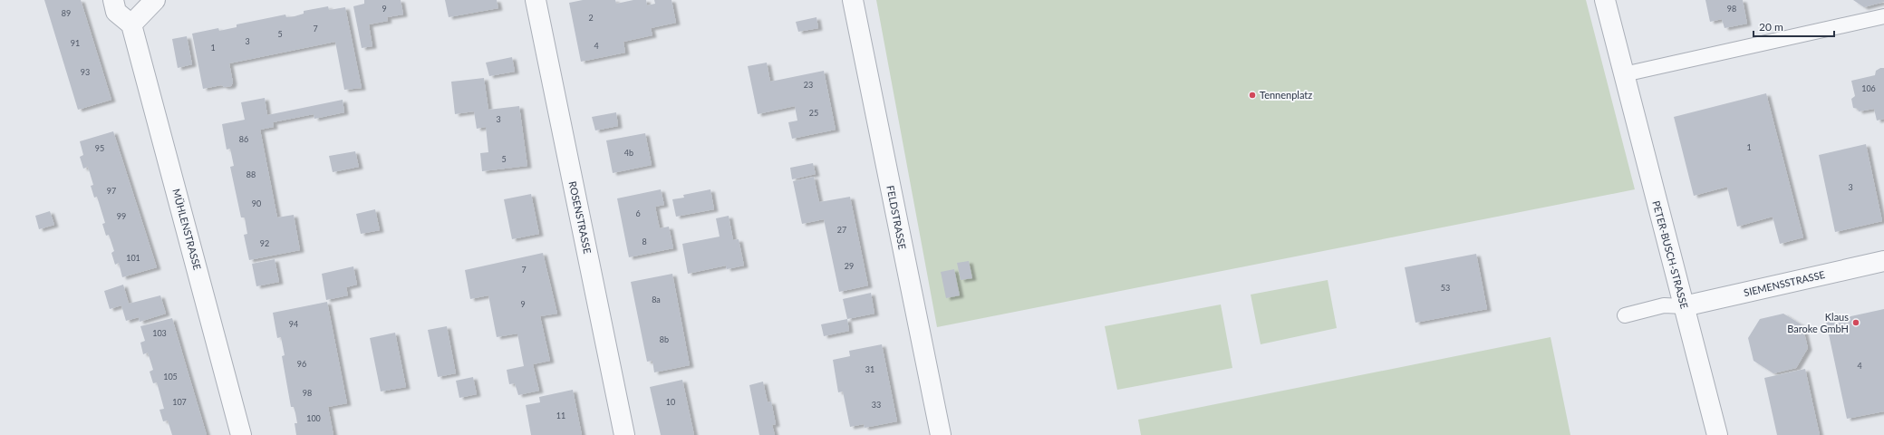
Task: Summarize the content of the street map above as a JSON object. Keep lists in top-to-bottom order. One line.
{"streets":{"street":["ROSENSTRASSE","FELDSTRASSE","MÜHLENSTRASSE","PETER-BUSCH-STRASSE","SIEMENSSTRASSE"]},"crossings":[["PETER-BUSCH-STRASSE","SIEMENSSTRASSE"]],"places":["Tennenplatz","Klaus Baroke GmbH"],"house_numbers":["9","98","89","2","7","5","3","91","4","1","93","23","106","25","3","86","1","95","4b","5","88","3","97","90","6","99","27","8","92","101","29","7","53","8a","9","94","103","8b","96","4","31","105","98","107","10","33","11","100"],"scale_bar":"20 m"}
